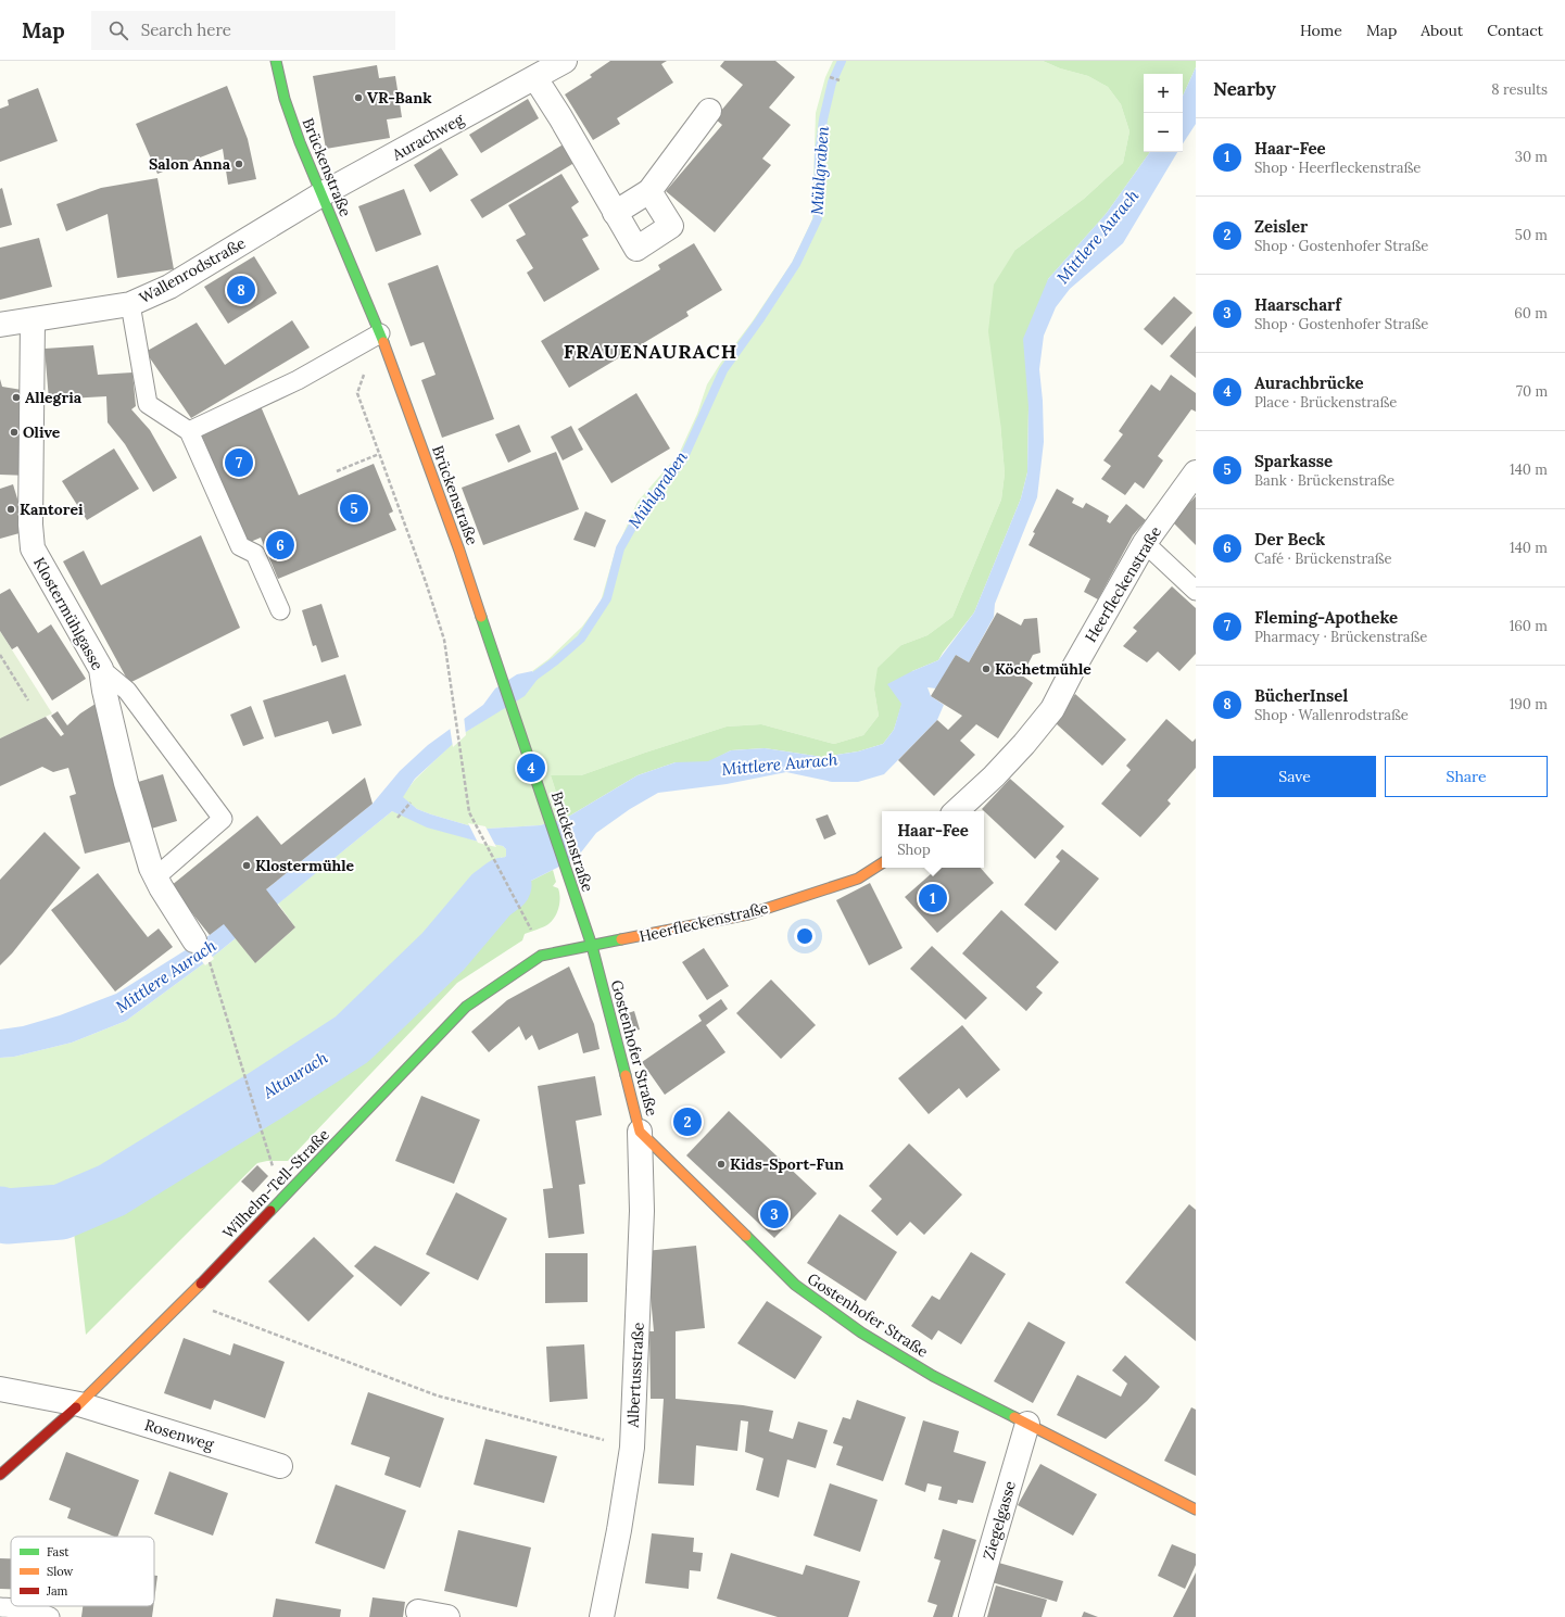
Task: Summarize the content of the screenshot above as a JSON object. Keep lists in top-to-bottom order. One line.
{"streets":{"street":["Aurachweg","Brückenstraße","Wallenrodstraße","Heerfleckenstraße","Klostermühlgasse","Gostenhofer Straße","Wilhelm-Tell-Straße","Albertusstraße","Rosenweg","Ziegelgasse"]},"crossings":[["Aurachweg","Brückenstraße"],["Aurachweg","Wallenrodstraße"],["Brückenstraße","Wallenrodstraße"],["Brückenstraße","Heerfleckenstraße"],["Brückenstraße","Gostenhofer Straße"],["Brückenstraße","Wilhelm-Tell-Straße"],["Wallenrodstraße","Klostermühlgasse"],["Heerfleckenstraße","Gostenhofer Straße"],["Heerfleckenstraße","Wilhelm-Tell-Straße"],["Gostenhofer Straße","Wilhelm-Tell-Straße"],["Gostenhofer Straße","Albertusstraße"],["Gostenhofer Straße","Ziegelgasse"],["Wilhelm-Tell-Straße","Rosenweg"]],"districts":["FRAUENAURACH"],"water":["Mühlgraben","Mittlere Aurach","Altaurach"],"places":["VR-Bank","Salon Anna","Allegria","Olive","Kantorei","Köchetmühle","Klostermühle","Kids-Sport-Fun"],"legend":["Fast","Slow","Jam"],"page":{"header":"Map","search":"Search here","nav":["Home","Map","About","Contact"],"heading":["Nearby","8 results"],"map_buttons":["+","−"],"list":[{"mark":"1","name":"Haar-Fee","note":"Shop · Heerfleckenstraße","value":"30 m"},{"mark":"2","name":"Zeisler","note":"Shop · Gostenhofer Straße","value":"50 m"},{"mark":"3","name":"Haarscharf","note":"Shop · Gostenhofer Straße","value":"60 m"},{"mark":"4","name":"Aurachbrücke","note":"Place · Brückenstraße","value":"70 m"},{"mark":"5","name":"Sparkasse","note":"Bank · Brückenstraße","value":"140 m"},{"mark":"6","name":"Der Beck","note":"Café · Brückenstraße","value":"140 m"},{"mark":"7","name":"Fleming-Apotheke","note":"Pharmacy · Brückenstraße","value":"160 m"},{"mark":"8","name":"BücherInsel","note":"Shop · Wallenrodstraße","value":"190 m"}],"pins":["8","7","5","6","4","1","2","3"],"buttons":["Save","Share"],"popup":["Haar-Fee","Shop"]}}
